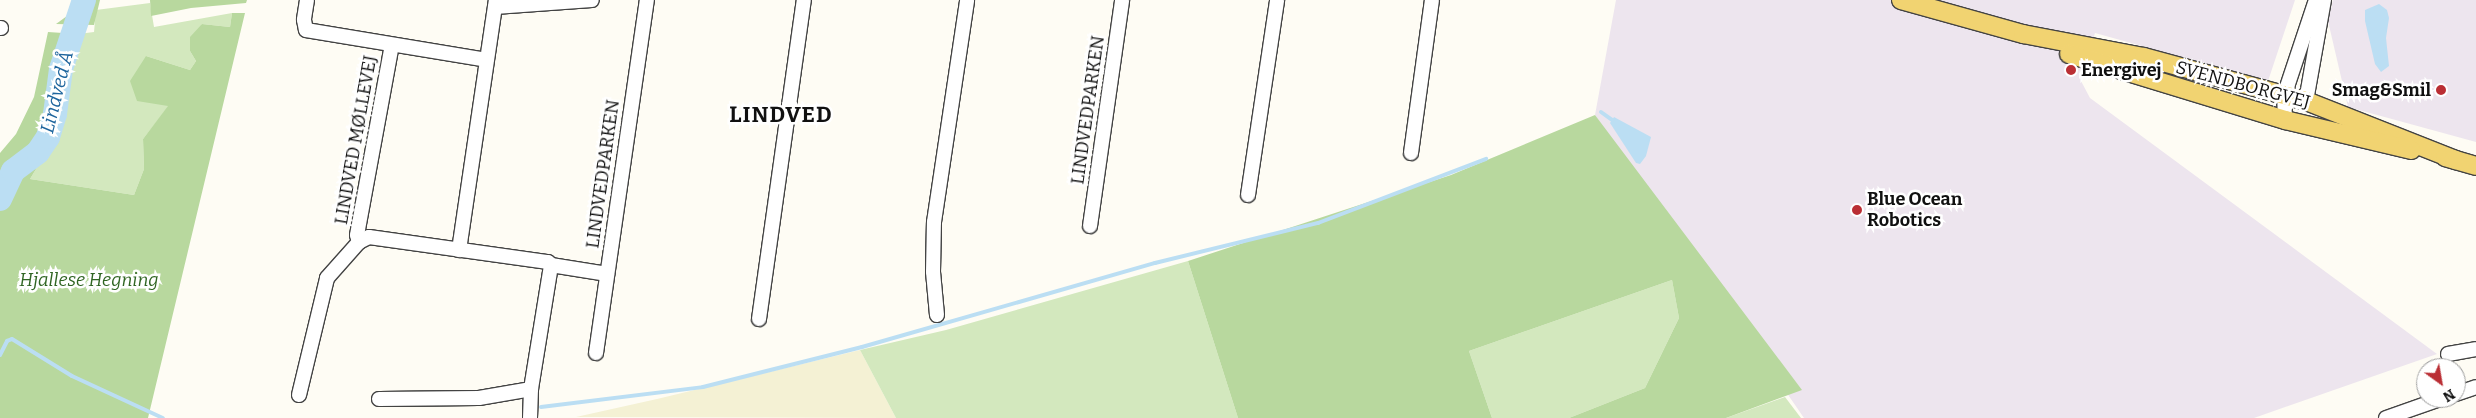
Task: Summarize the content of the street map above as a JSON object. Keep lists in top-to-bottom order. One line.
{"streets":{"main road":["SVENDBORGVEJ"],"street":["LINDVEDPARKEN","LINDVED MØLLEVEJ"]},"crossings":[["LINDVEDPARKEN","LINDVED MØLLEVEJ"]],"districts":["LINDVED"],"water":["Lindved Å"],"parks":["Hjallese Hegning"],"places":["Energivej","Smag&Smil","Blue Ocean Robotics"],"north":"bottom right"}
